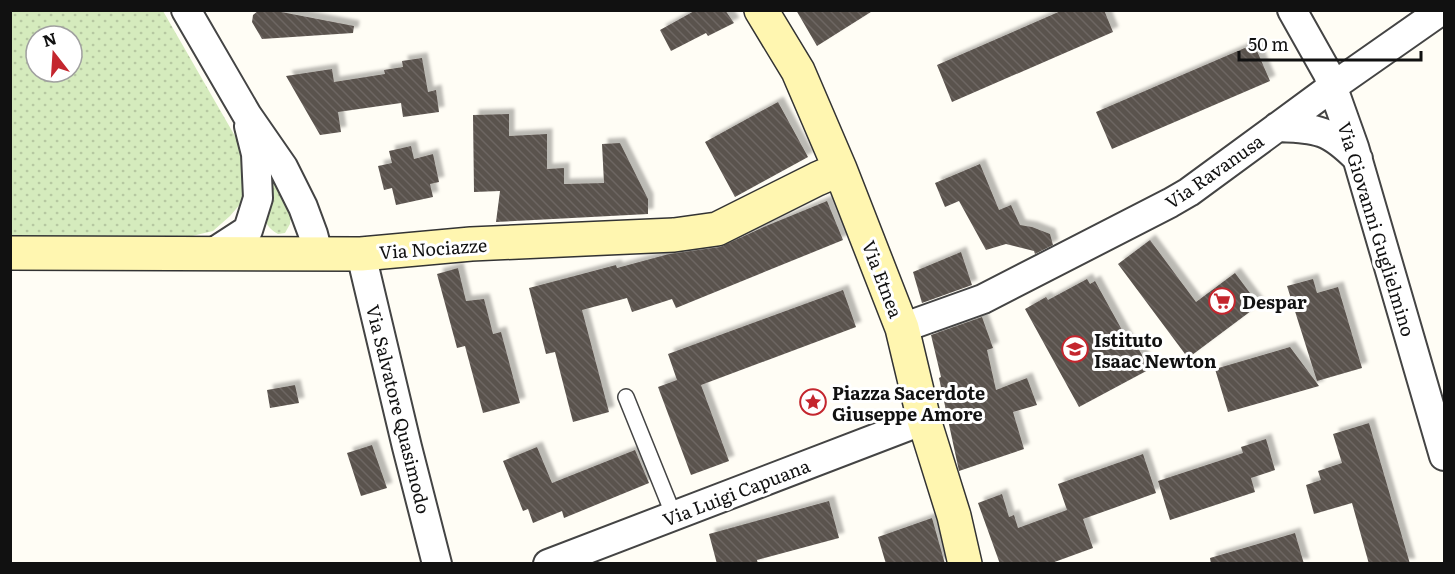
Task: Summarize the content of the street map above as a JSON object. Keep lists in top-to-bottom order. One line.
{"streets":{"street":["Via Ravanusa","Via Giovanni Guglielmino","Via Nociazze","Via Etnea","Via Salvatore Quasimodo","Via Luigi Capuana"]},"crossings":[["Via Ravanusa","Via Giovanni Guglielmino"],["Via Ravanusa","Via Etnea"],["Via Nociazze","Via Etnea"],["Via Nociazze","Via Salvatore Quasimodo"],["Via Etnea","Via Luigi Capuana"]],"places":{"supermarket":["Despar"],"school or university":["Istituto Isaac Newton"],"place":["Piazza Sacerdote Giuseppe Amore"]},"scale_bar":"50 m","north":"top"}
